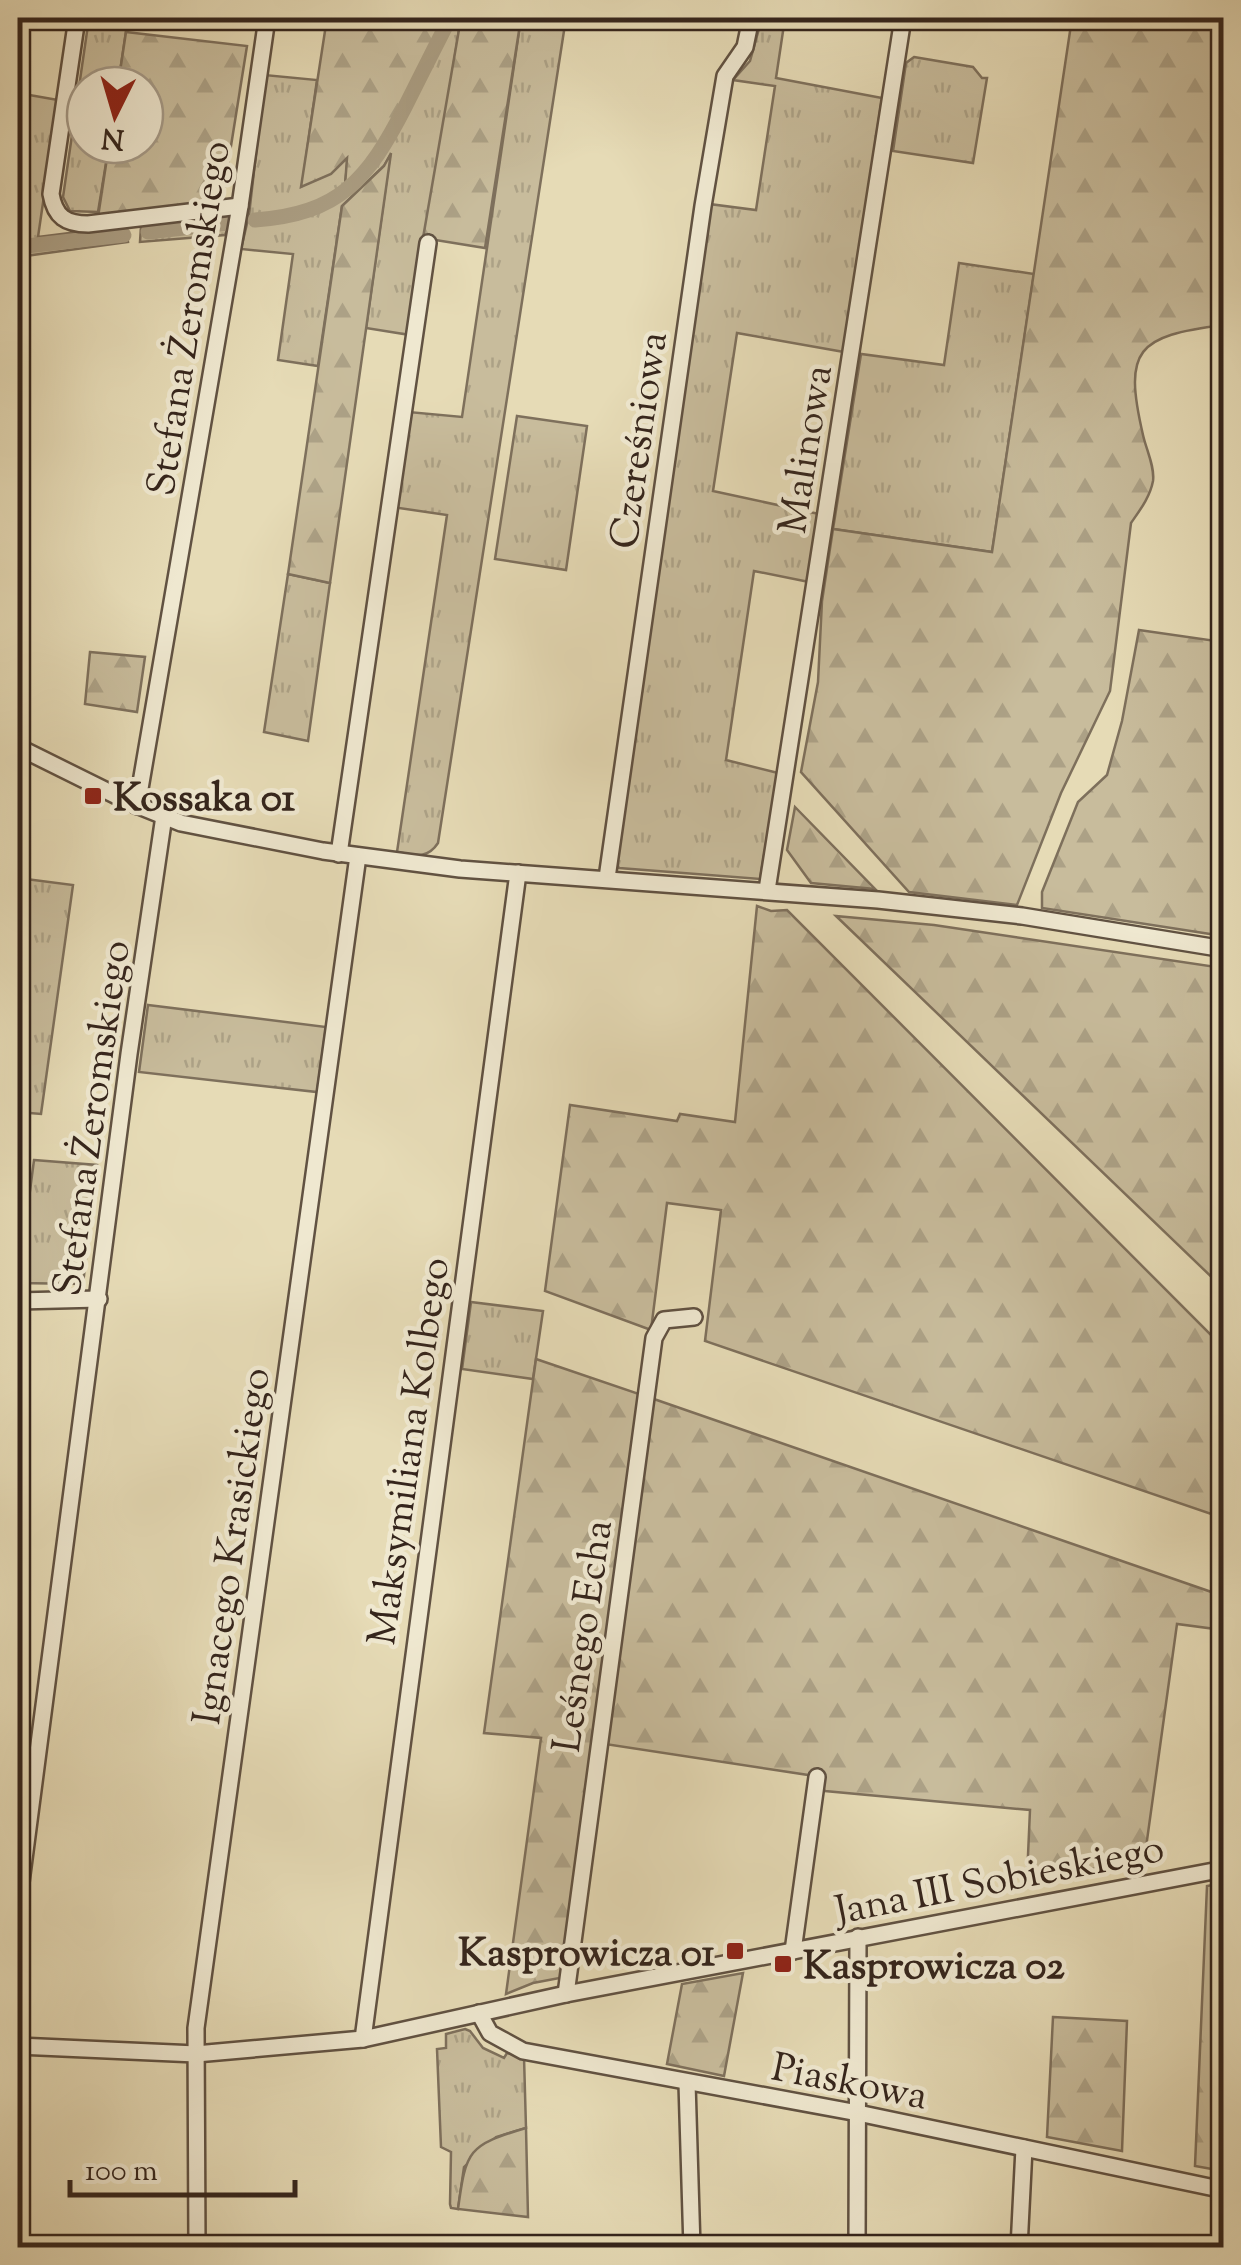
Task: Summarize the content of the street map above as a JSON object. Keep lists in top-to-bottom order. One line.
{"streets":{"street":["Stefana Żeromskiego","Czereśniowa","Malinowa","Maksymiliana Kolbego","Ignacego Krasickiego","Leśnego Echa","Jana III Sobieskiego","Piaskowa"]},"crossings":[["Maksymiliana Kolbego","Jana III Sobieskiego"],["Ignacego Krasickiego","Jana III Sobieskiego"],["Leśnego Echa","Jana III Sobieskiego"],["Jana III Sobieskiego","Piaskowa"]],"places":{"transit":["Kossaka 01","Kasprowicza 01","Kasprowicza 02"]},"scale_bar":"100 m","north":"bottom"}
